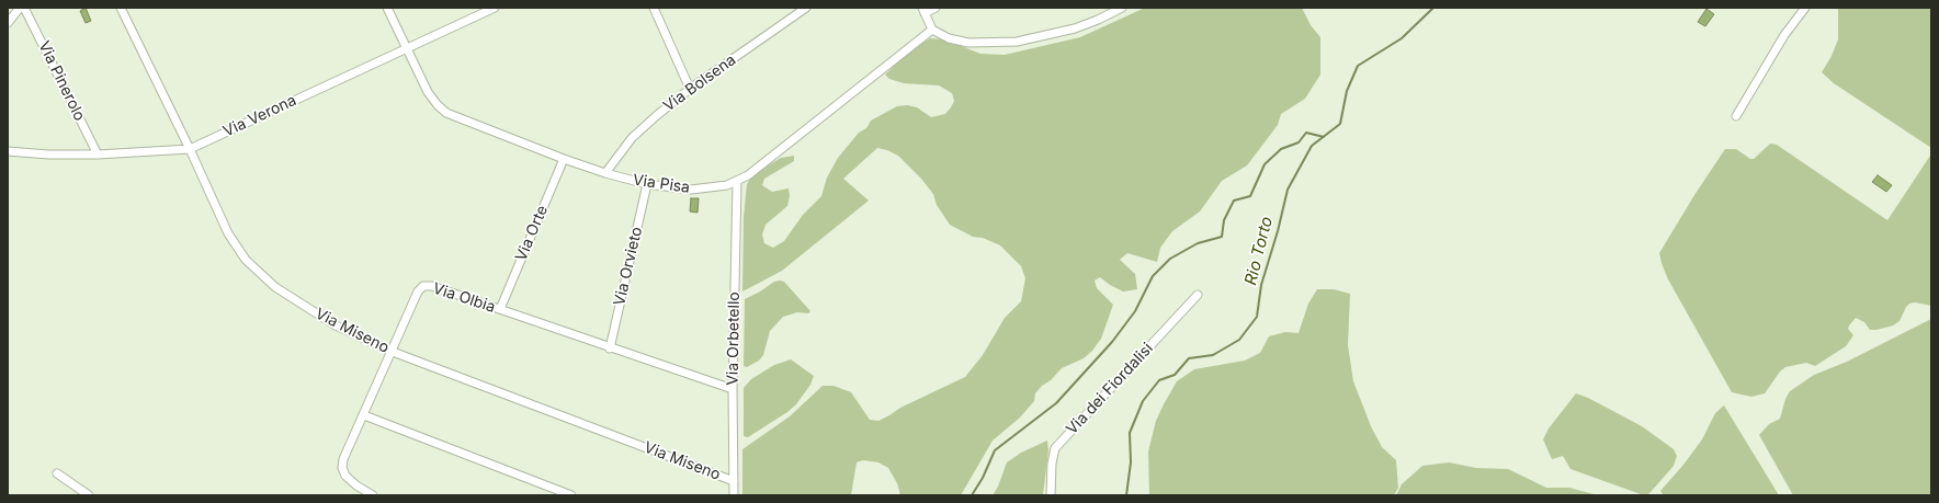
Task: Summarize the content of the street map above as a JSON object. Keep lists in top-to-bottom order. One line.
{"streets":{"street":["Via Pinerolo","Via Bolsena","Via Verona","Via Pisa","Via Orte","Via Orvieto","Via Olbia","Via Miseno","Via Orbetello","Via dei Fiordalisi"]},"crossings":[["Via Pinerolo","Via Verona"],["Via Bolsena","Via Pisa"],["Via Verona","Via Pisa"],["Via Verona","Via Miseno"],["Via Pisa","Via Orte"],["Via Pisa","Via Orvieto"],["Via Pisa","Via Orbetello"],["Via Orte","Via Olbia"],["Via Orvieto","Via Olbia"],["Via Olbia","Via Miseno"],["Via Olbia","Via Orbetello"],["Via Miseno","Via Orbetello"]],"water":["Rio Torto"]}
